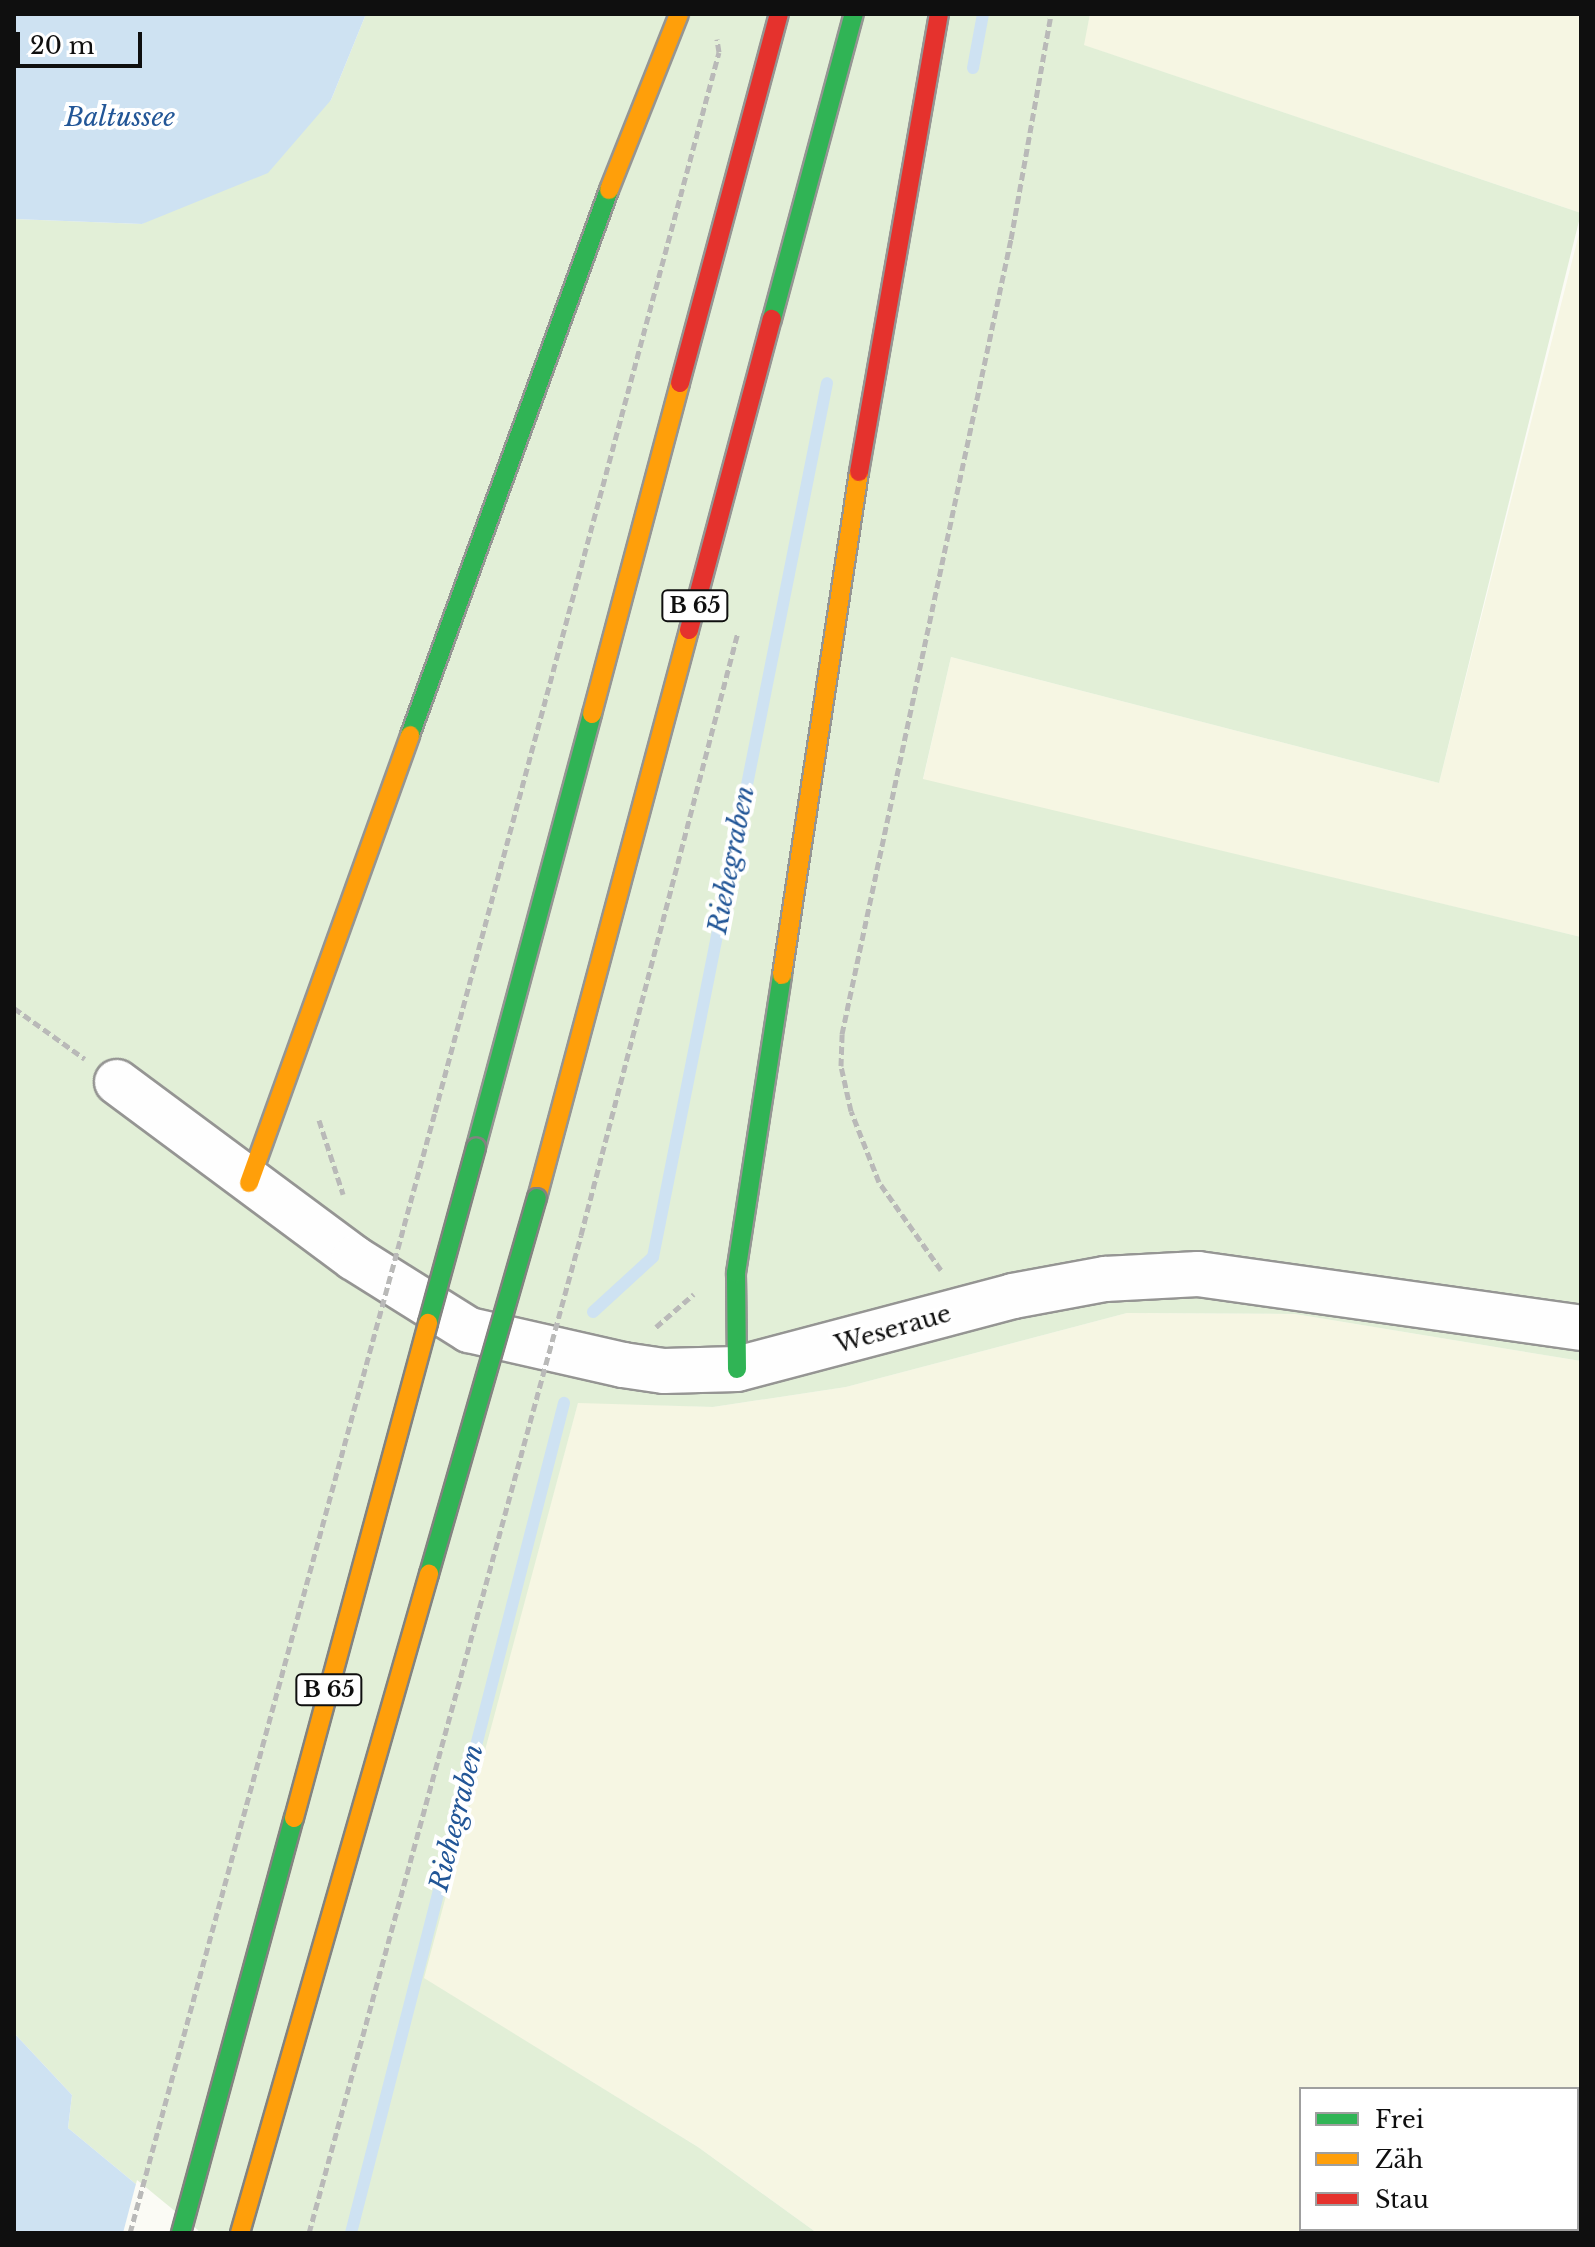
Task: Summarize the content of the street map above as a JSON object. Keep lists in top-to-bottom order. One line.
{"streets":{"highway":["B 65"],"street":["Weseraue"]},"water":["Baltussee","Riehegraben"],"legend":["Frei","Zäh","Stau"],"scale_bar":"20 m"}
